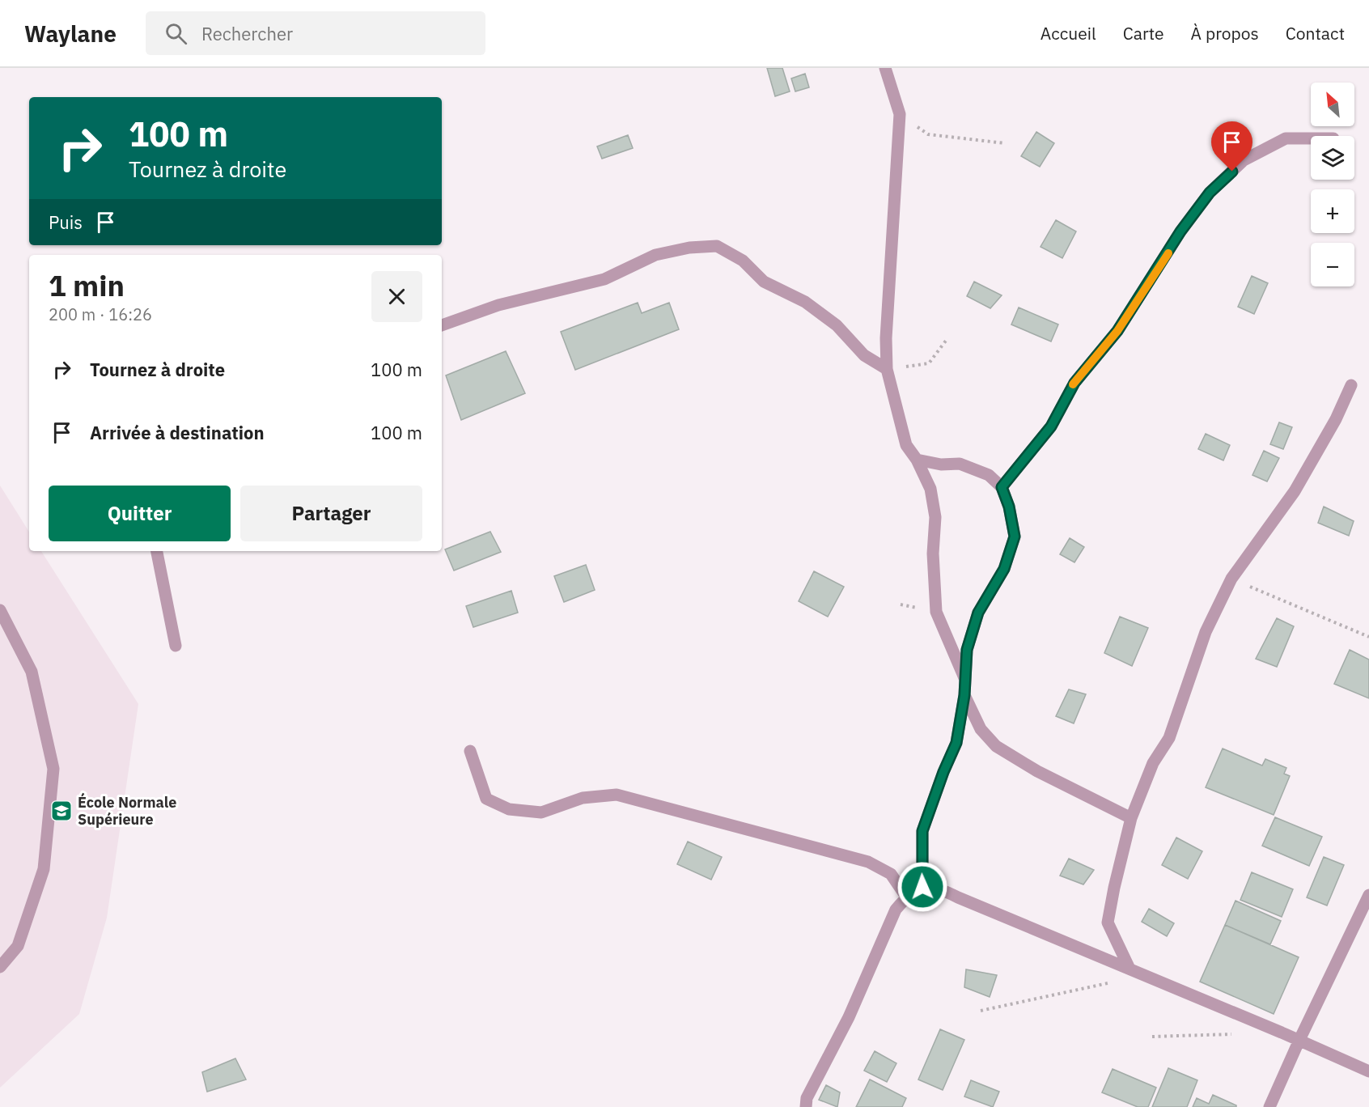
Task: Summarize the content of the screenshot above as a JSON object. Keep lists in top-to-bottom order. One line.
{"places":{"school or university":["École Normale Supérieure"]},"north":"top left","page":{"header":"Waylane","search":"Rechercher","nav":["Accueil","Carte","À propos","Contact"],"map_buttons":["+","−"],"turn":["100 m","Tournez à droite"],"then":"Puis","heading":["1 min","200 m · 16:26"],"list":[{"name":"Tournez à droite","value":"100 m"},{"name":"Arrivée à destination","value":"100 m"}],"buttons":["Quitter","Partager"]}}
